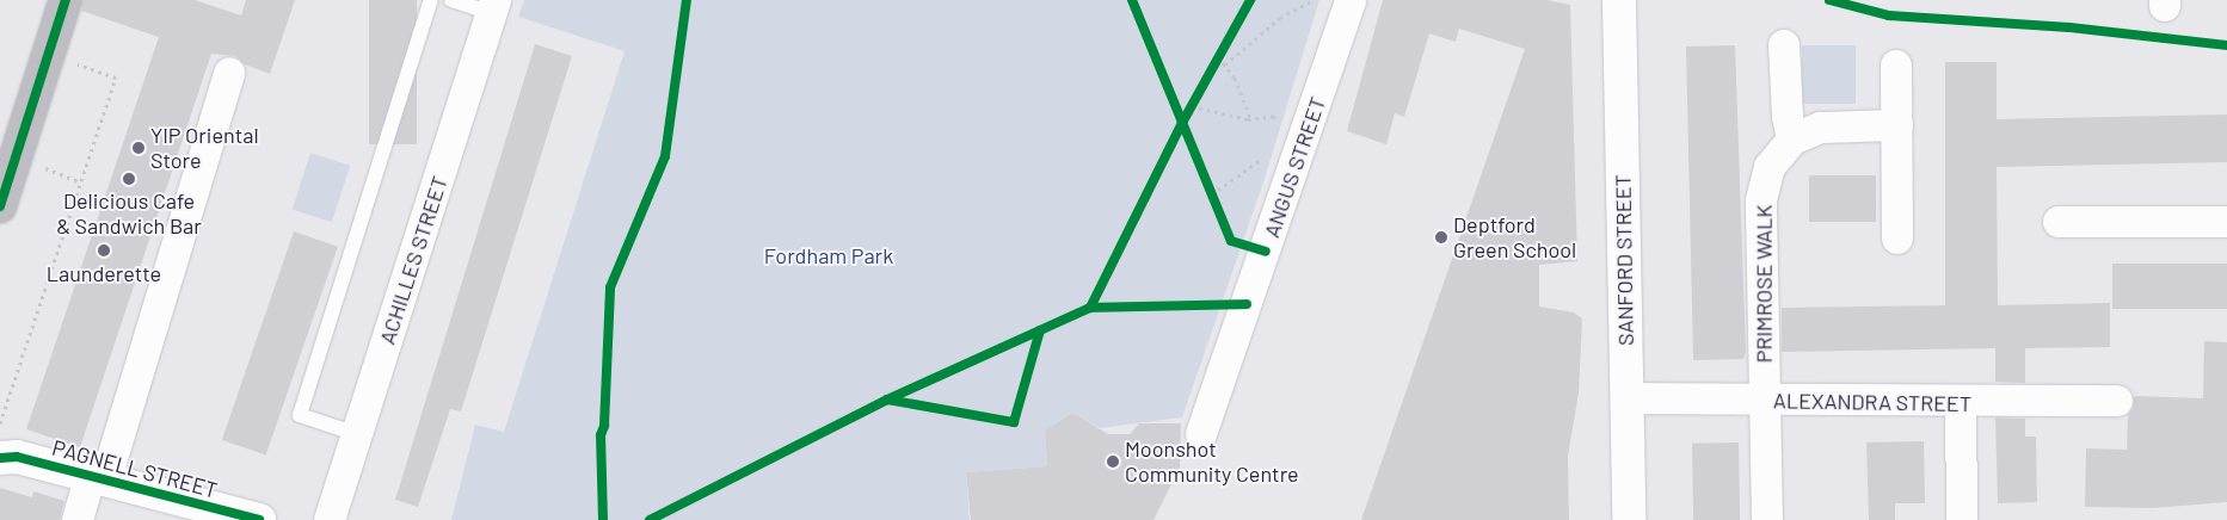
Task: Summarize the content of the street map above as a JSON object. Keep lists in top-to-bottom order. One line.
{"streets":{"main road":["SANFORD STREET","PAGNELL STREET"],"street":["ANGUS STREET","ACHILLES STREET","PRIMROSE WALK","ALEXANDRA STREET"]},"crossings":[["SANFORD STREET","ALEXANDRA STREET"],["PRIMROSE WALK","ALEXANDRA STREET"]],"parks":["Fordham Park"],"places":["YIP Oriental Store","Delicious Cafe & Sandwich Bar","Deptford Green School","Launderette","Moonshot Community Centre"]}
